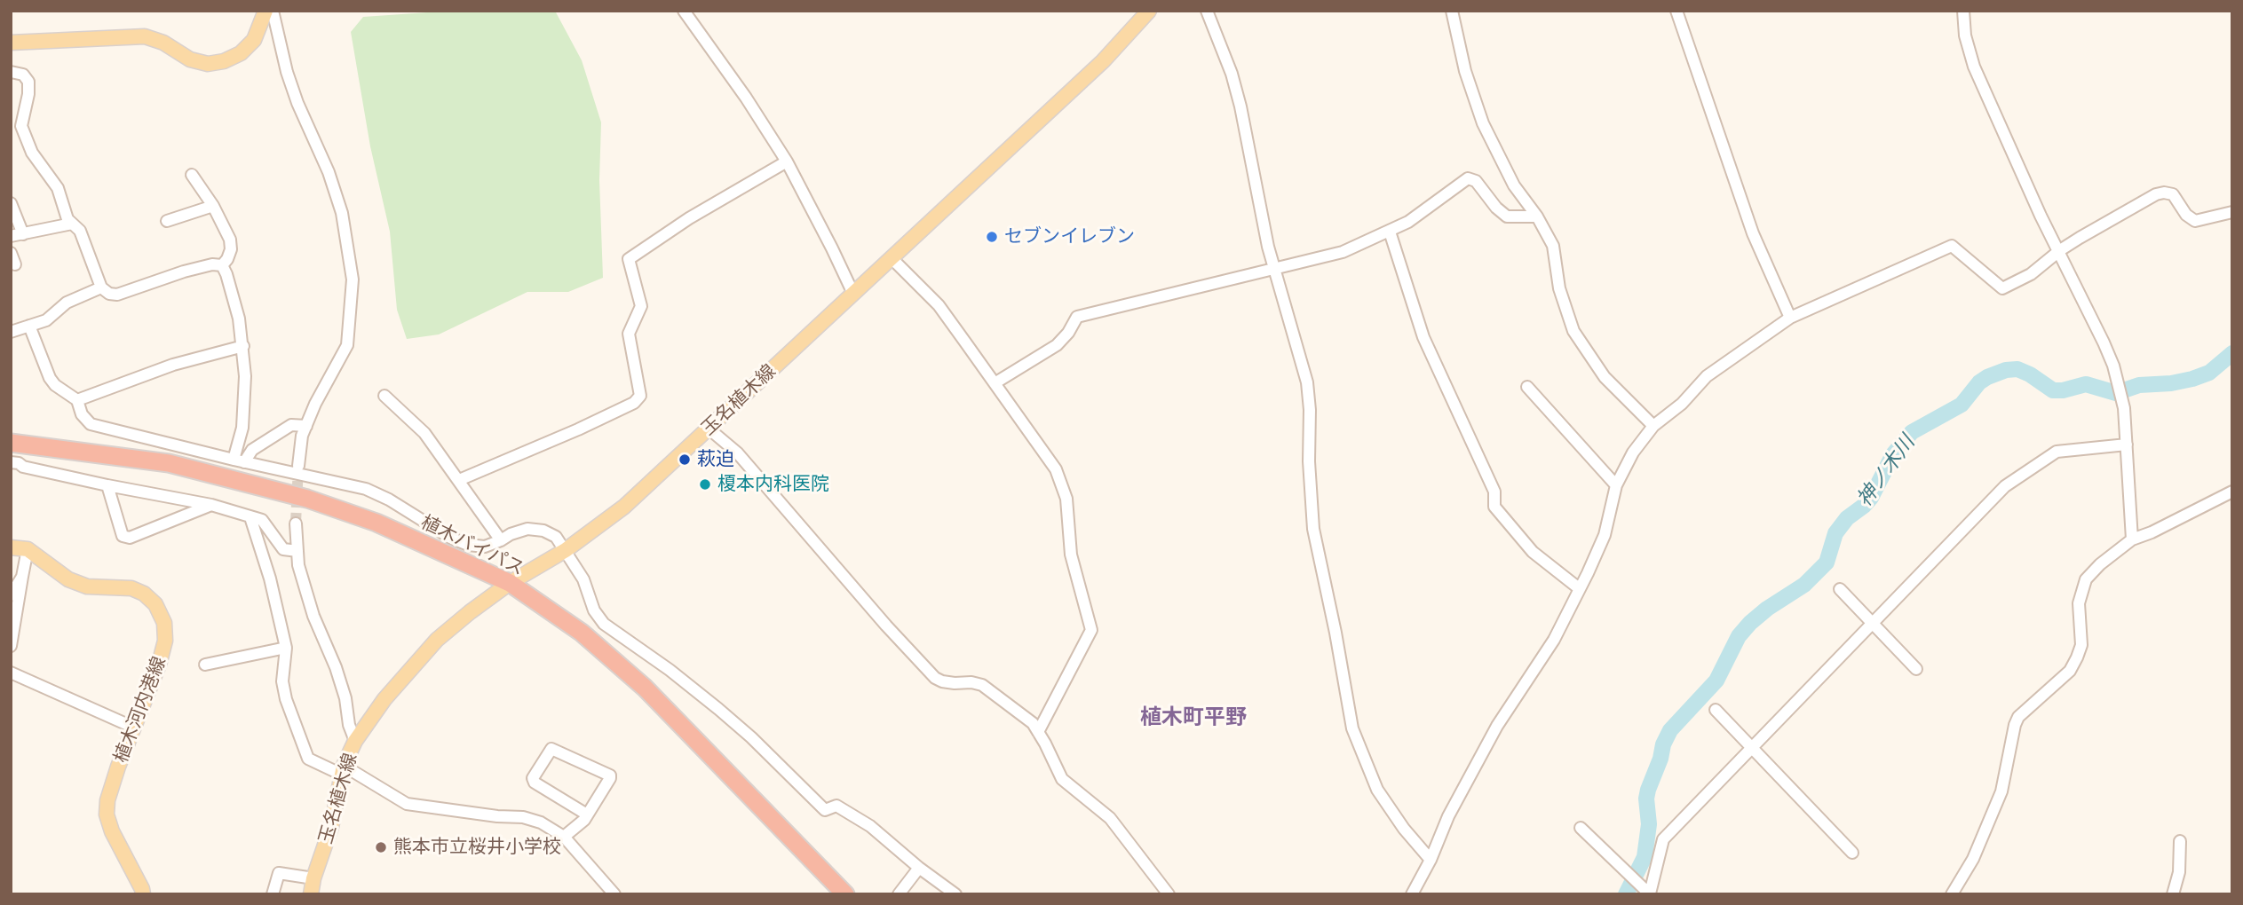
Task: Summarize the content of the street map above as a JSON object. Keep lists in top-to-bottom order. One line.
{"streets":{"highway":["植木バイパス"],"main road":["玉名植木線","植木河内港線"]},"crossings":[["玉名植木線","植木バイパス"]],"districts":["植木町平野"],"water":["神ノ木川"],"places":["セブンイレブン","萩迫","榎本内科医院","熊本市立桜井小学校"]}
